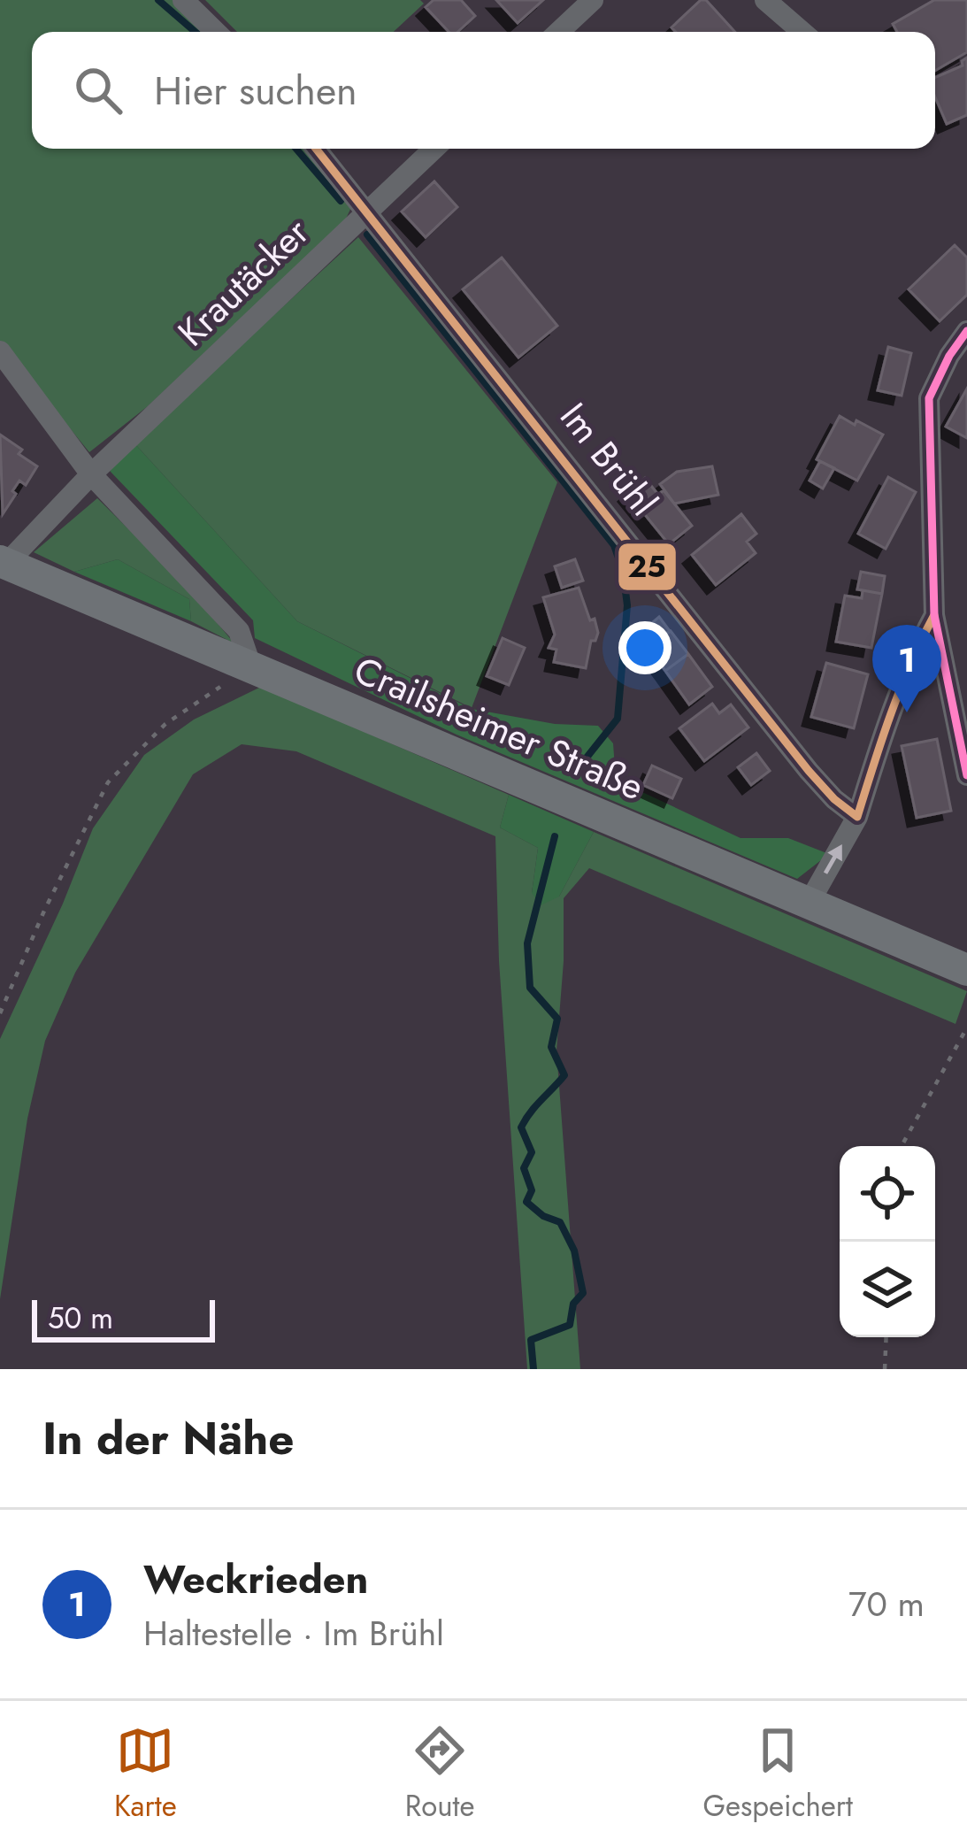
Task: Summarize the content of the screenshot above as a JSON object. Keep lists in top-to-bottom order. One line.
{"streets":{"main road":["Crailsheimer Straße"],"street":["Krautäcker","Im Brühl"]},"crossings":[["Krautäcker","Im Brühl"],["Krautäcker","Crailsheimer Straße"]],"lines":["transit line 25"],"scale_bar":"50 m","page":{"search":"Hier suchen","pins":"1","scale":"50 m","heading":"In der Nähe","list":[{"mark":"1","name":"Weckrieden","note":"Haltestelle · Im Brühl","value":"70 m"}],"nav":["Karte","Route","Gespeichert"]}}
